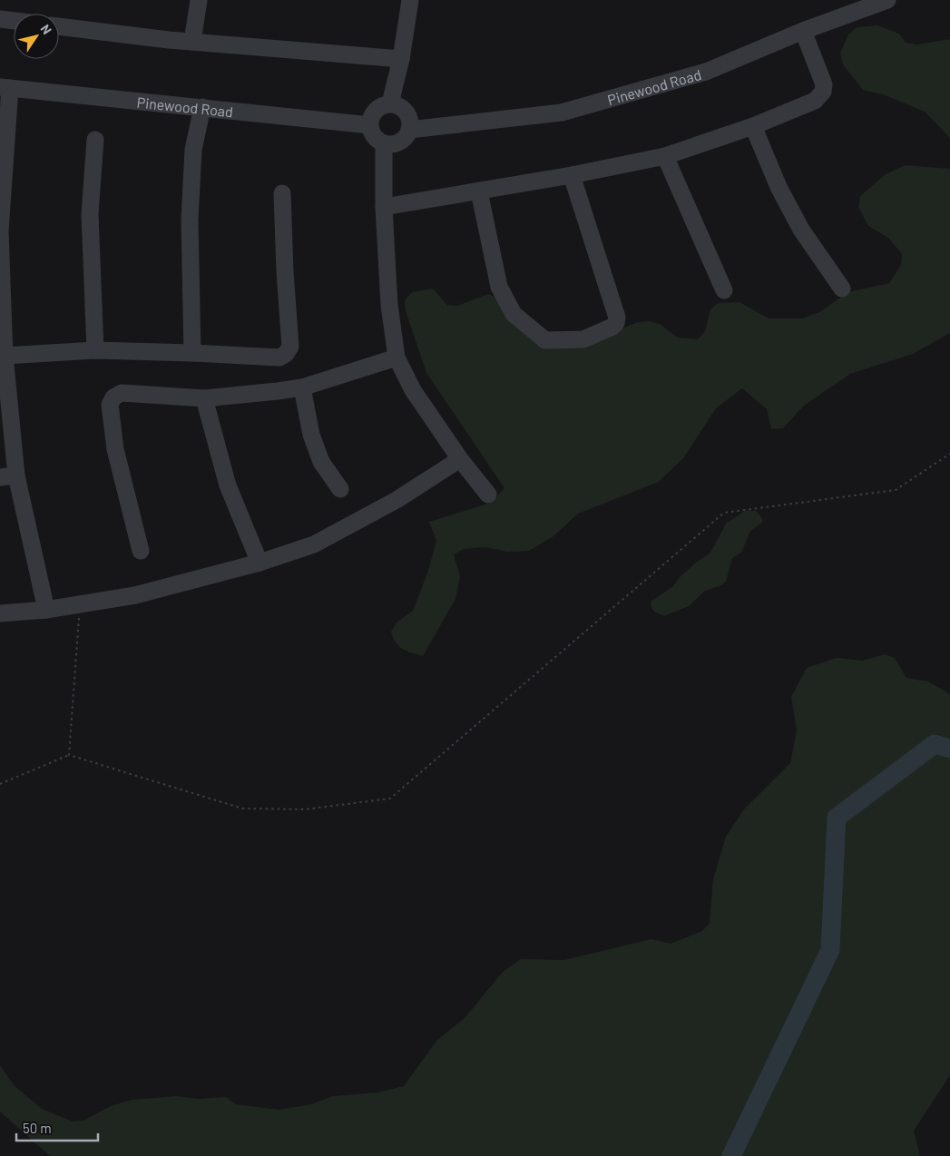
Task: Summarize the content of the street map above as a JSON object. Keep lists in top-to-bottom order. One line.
{"streets":{"street":["Pinewood Road"]},"scale_bar":"50 m","north":"top right"}
